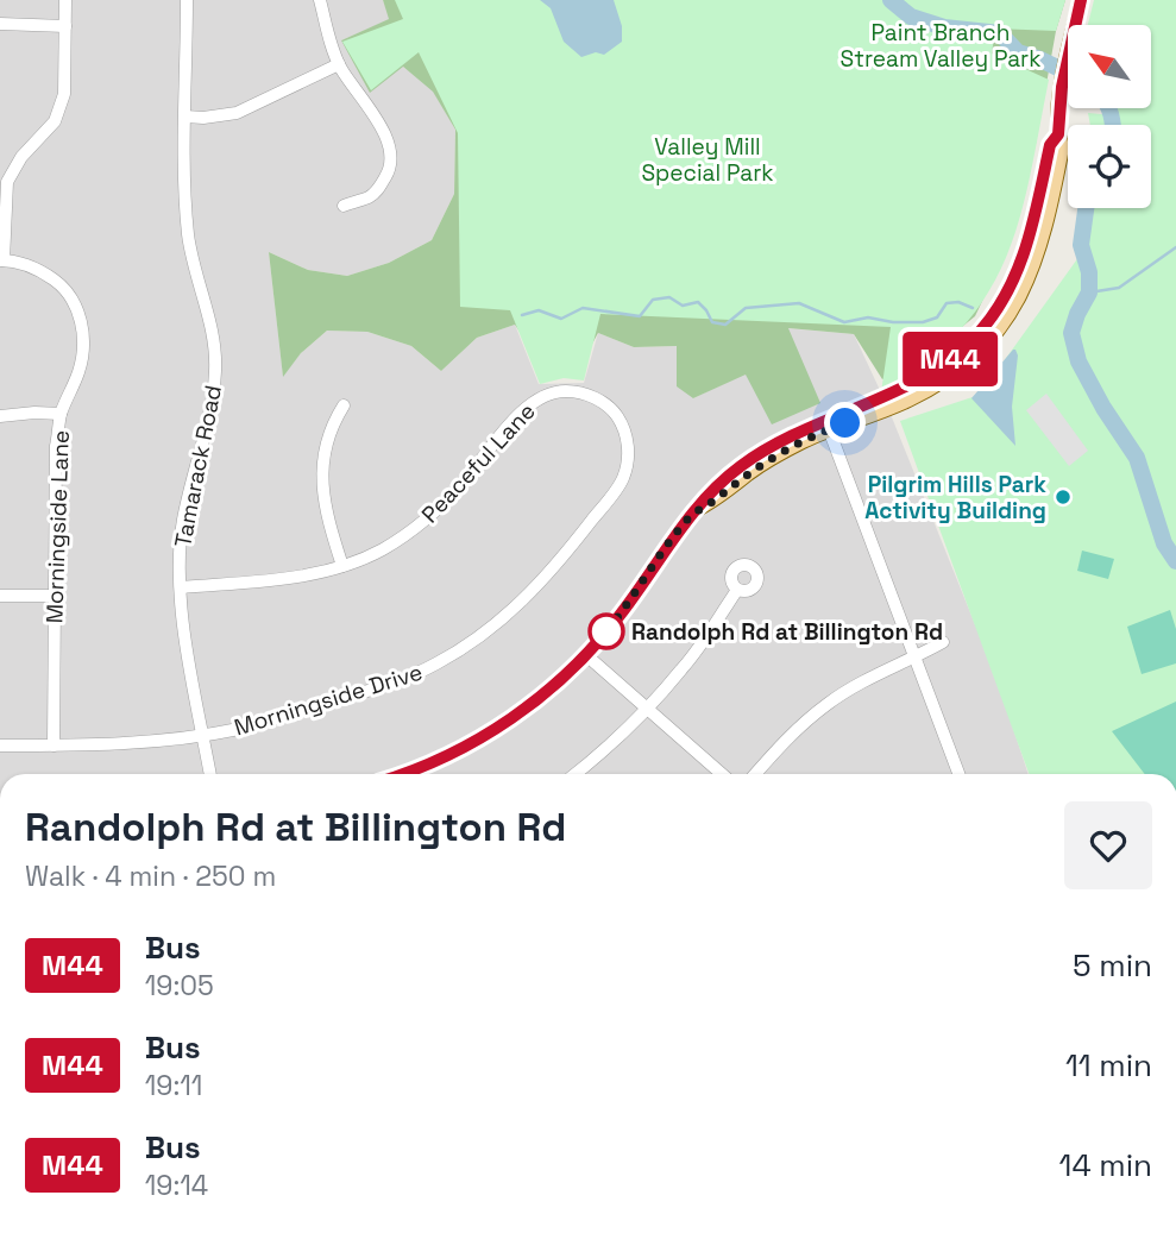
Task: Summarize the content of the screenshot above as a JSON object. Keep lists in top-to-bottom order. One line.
{"streets":{"street":["Peaceful Lane","Tamarack Road","Morningside Lane","Morningside Drive"]},"crossings":[["Peaceful Lane","Tamarack Road"],["Peaceful Lane","Morningside Drive"],["Tamarack Road","Morningside Drive"],["Morningside Lane","Morningside Drive"]],"parks":["Paint Branch Stream Valley Park","Valley Mill Special Park"],"places":["Pilgrim Hills Park Activity Building","Randolph Rd at Billington Rd"],"lines":["bus line M44"],"north":"top left","page":{"on_map":"M44","heading":["Randolph Rd at Billington Rd","Walk · 4 min · 250 m"],"list":[{"mark":"M44","name":"Bus","note":"19:05","value":"5 min"},{"mark":"M44","name":"Bus","note":"19:11","value":"11 min"},{"mark":"M44","name":"Bus","note":"19:14","value":"14 min"}]}}
